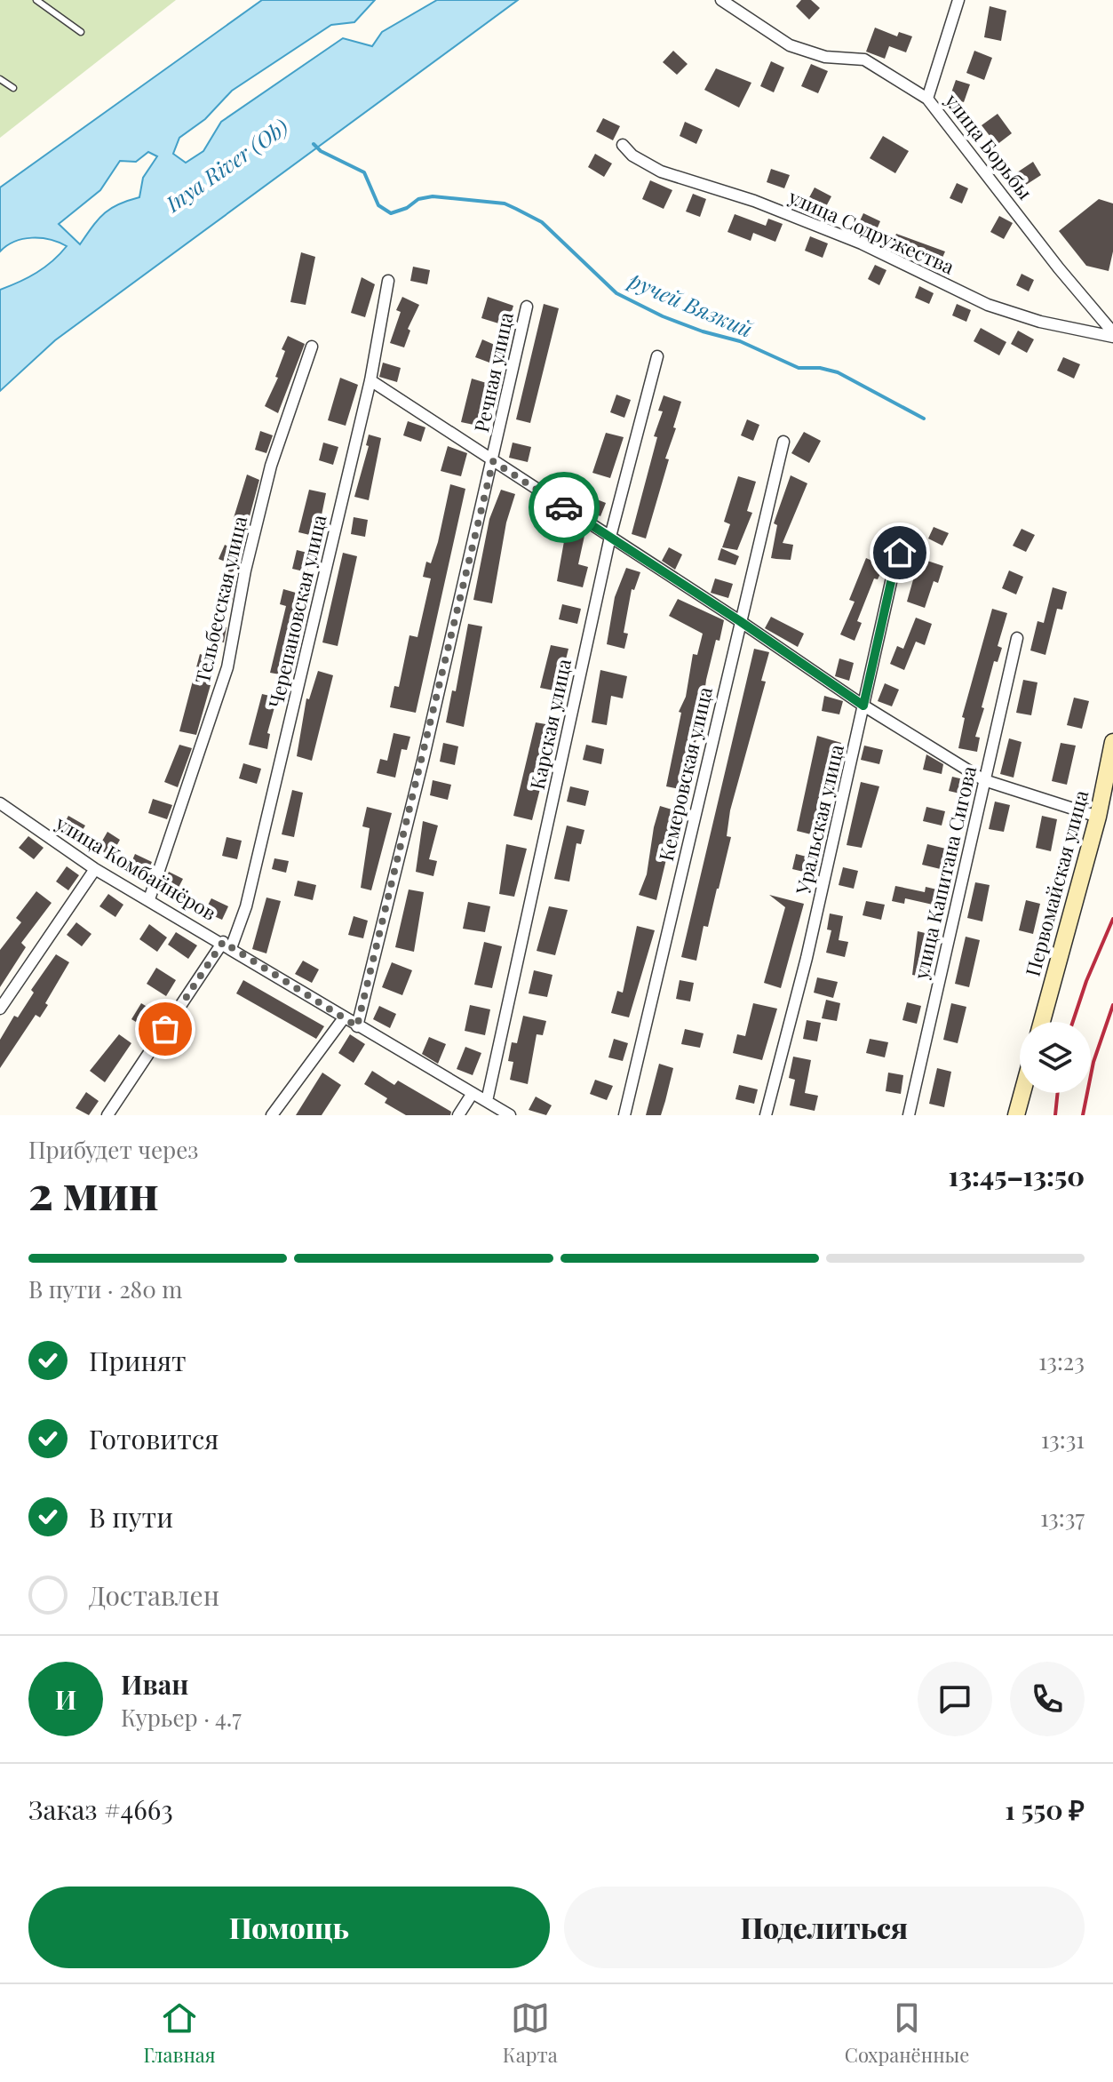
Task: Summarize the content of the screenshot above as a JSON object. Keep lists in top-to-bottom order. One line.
{"streets":{"main road":["Первомайская улица"],"street":["улица Борьбы","улица Содружества","Речная улица","Тельбесская улица","Черепановская улица","Карская улица","Кемеровская улица","Уральская улица","улица Комбайнёров","улица Капитана Сигова"]},"crossings":[["улица Борьбы","улица Содружества"],["Речная улица","улица Комбайнёров"],["Тельбесская улица","улица Комбайнёров"],["Черепановская улица","улица Комбайнёров"],["Карская улица","улица Комбайнёров"]],"water":["Inya River (Ob)","ручей Вязкий"],"page":{"heading":["2 мин","Прибудет через","13:45–13:50"],"panel":["Иван","Курьер · 4.7","Заказ #4663","1 550 ₽"],"bar":"В пути · 280 m","list":[["Принят","13:23"],["Готовится","13:31"],["В пути","13:37"],"Доставлен"],"round":"И","buttons":["Помощь","Поделиться"],"tabs":["Главная","Карта","Сохранённые"]}}
